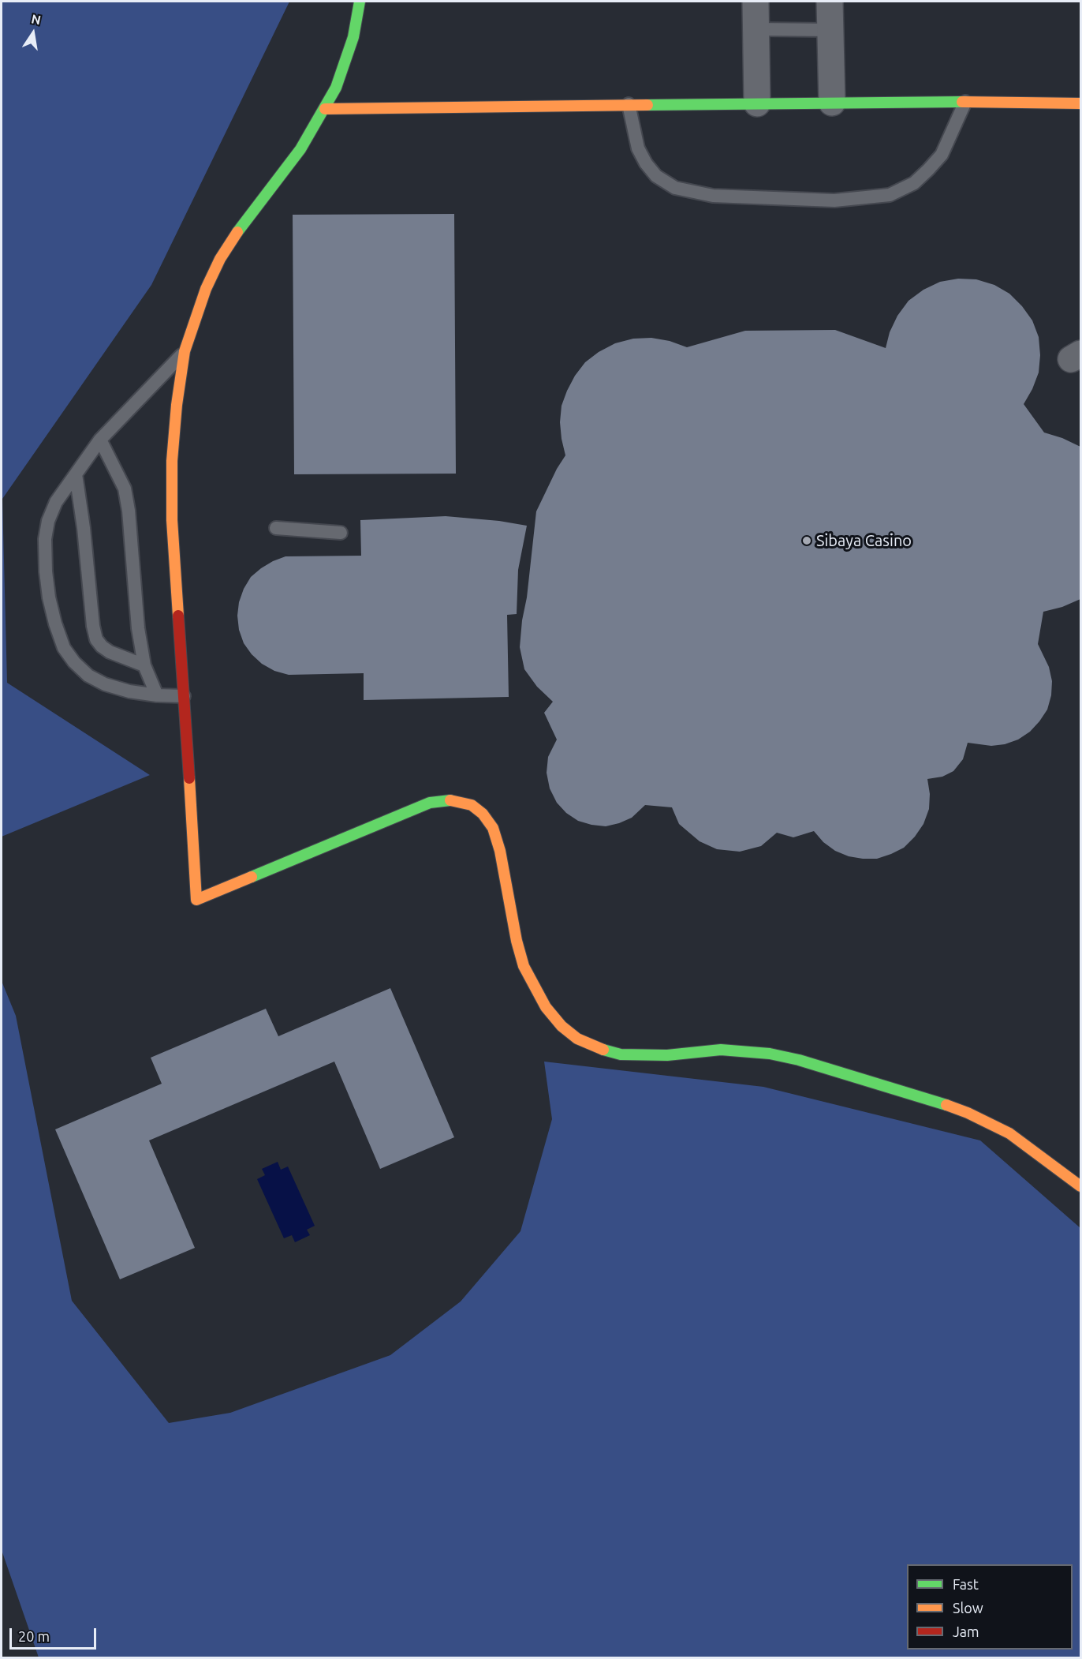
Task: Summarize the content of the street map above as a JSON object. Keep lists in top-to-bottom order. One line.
{"places":["Sibaya Casino"],"legend":["Fast","Slow","Jam"],"scale_bar":"20 m","north":"top"}
